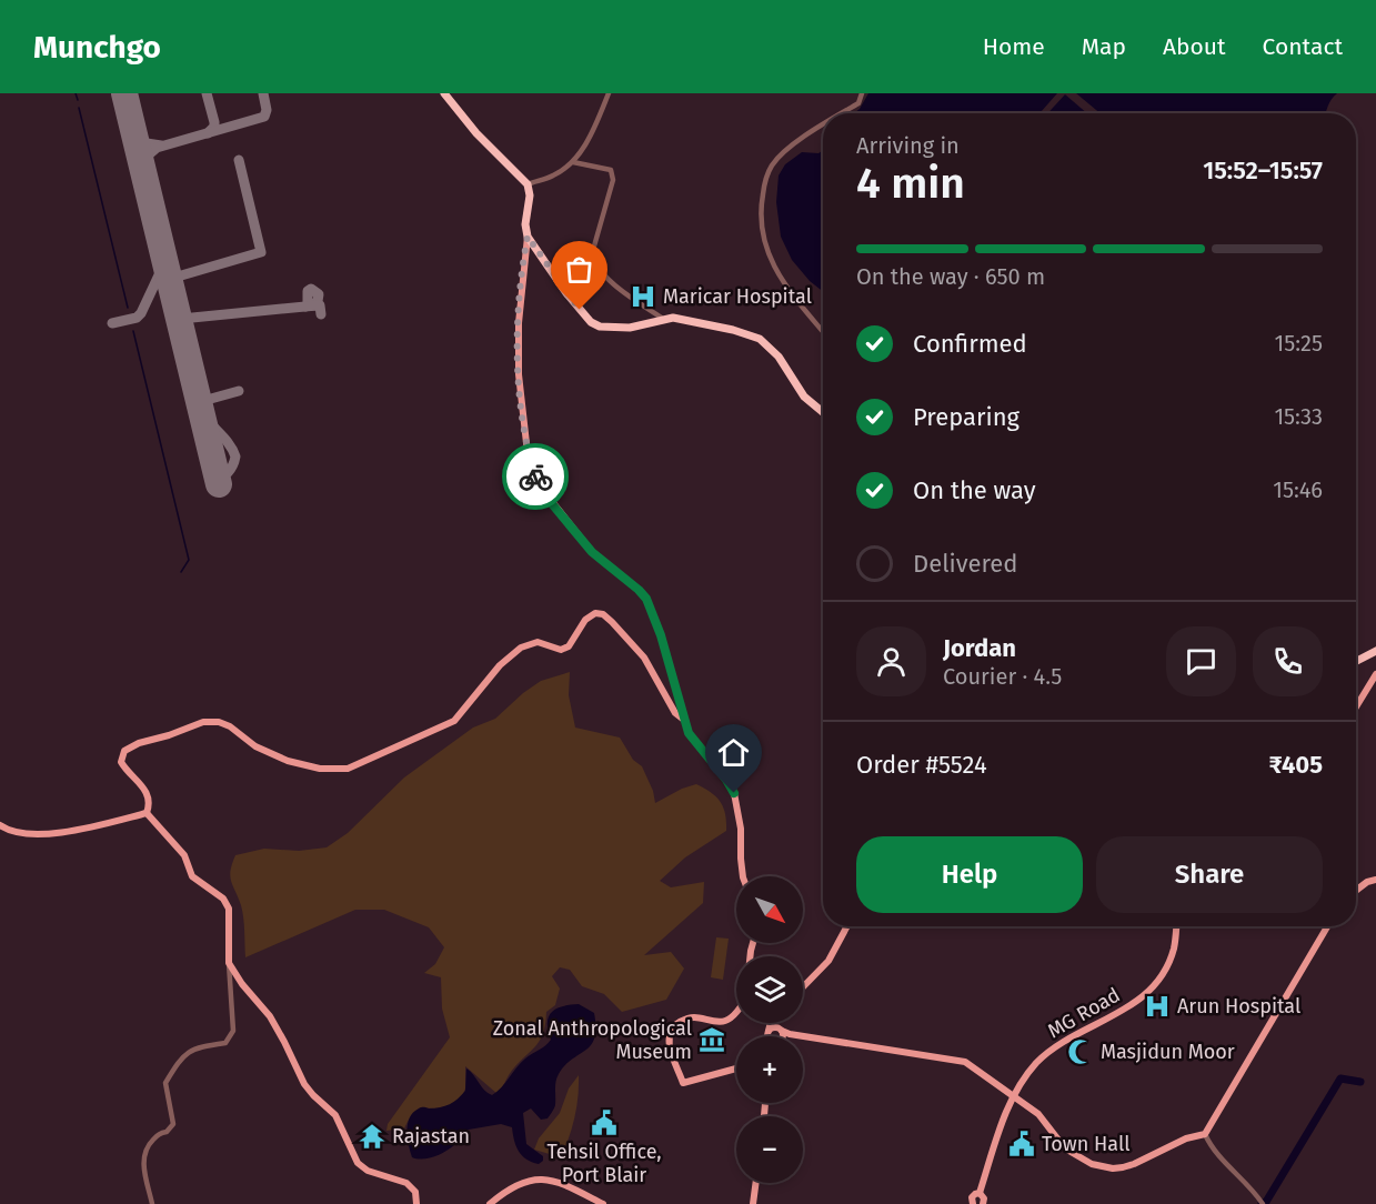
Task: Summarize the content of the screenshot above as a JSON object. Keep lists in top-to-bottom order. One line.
{"streets":{"main road":["MG Road"]},"places":{"hospital":["Maricar Hospital","Arun Hospital"],"museum":["Zonal Anthropological Museum"],"mosque":["Masjidun Moor"],"public building":["Tehsil Office, Port Blair","Town Hall"],"temple":["Rajastan"]},"north":"bottom right","page":{"header":"Munchgo","nav":["Home","Map","About","Contact"],"heading":["4 min","Arriving in","15:52–15:57"],"panel":["Jordan","Courier · 4.5","Order #5524","₹405"],"bar":"On the way · 650 m","list":[["Confirmed","15:25"],["Preparing","15:33"],["On the way","15:46"],"Delivered"],"buttons":["Help","Share"],"map_buttons":["+","−"]}}
